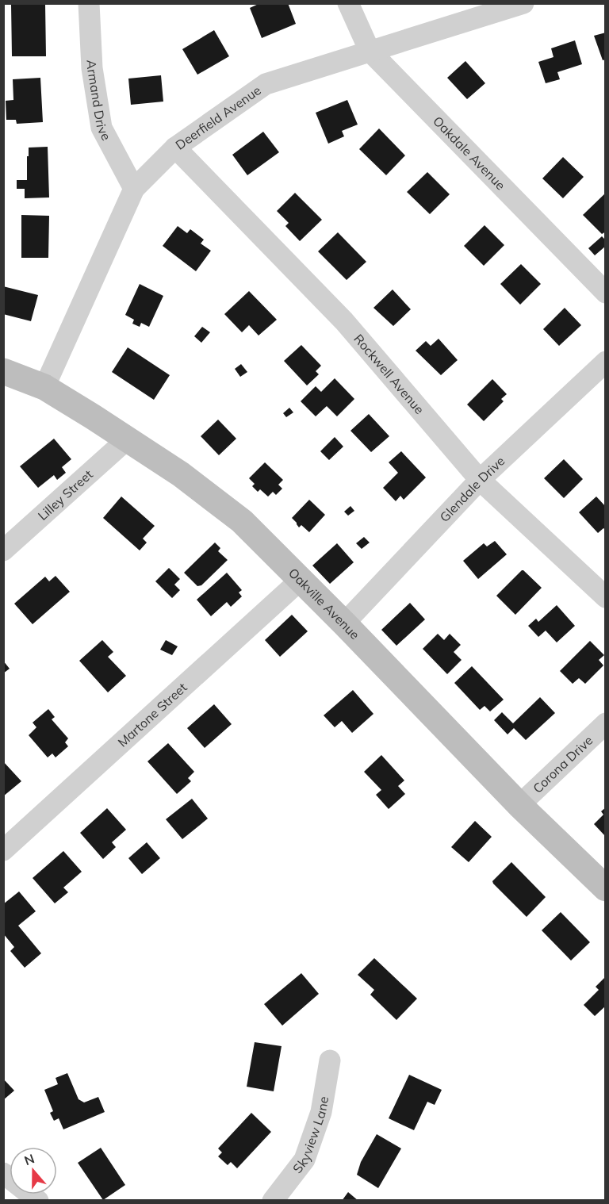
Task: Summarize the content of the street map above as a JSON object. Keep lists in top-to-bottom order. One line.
{"streets":{"street":["Armand Drive","Deerfield Avenue","Oakdale Avenue","Rockwell Avenue","Glendale Drive","Lilley Street","Oakville Avenue","Martone Street","Corona Drive","Skyview Lane"]},"crossings":[["Armand Drive","Deerfield Avenue"],["Deerfield Avenue","Oakdale Avenue"],["Deerfield Avenue","Rockwell Avenue"],["Deerfield Avenue","Oakville Avenue"],["Rockwell Avenue","Glendale Drive"],["Glendale Drive","Oakville Avenue"],["Lilley Street","Oakville Avenue"],["Oakville Avenue","Martone Street"],["Oakville Avenue","Corona Drive"]],"north":"top"}
